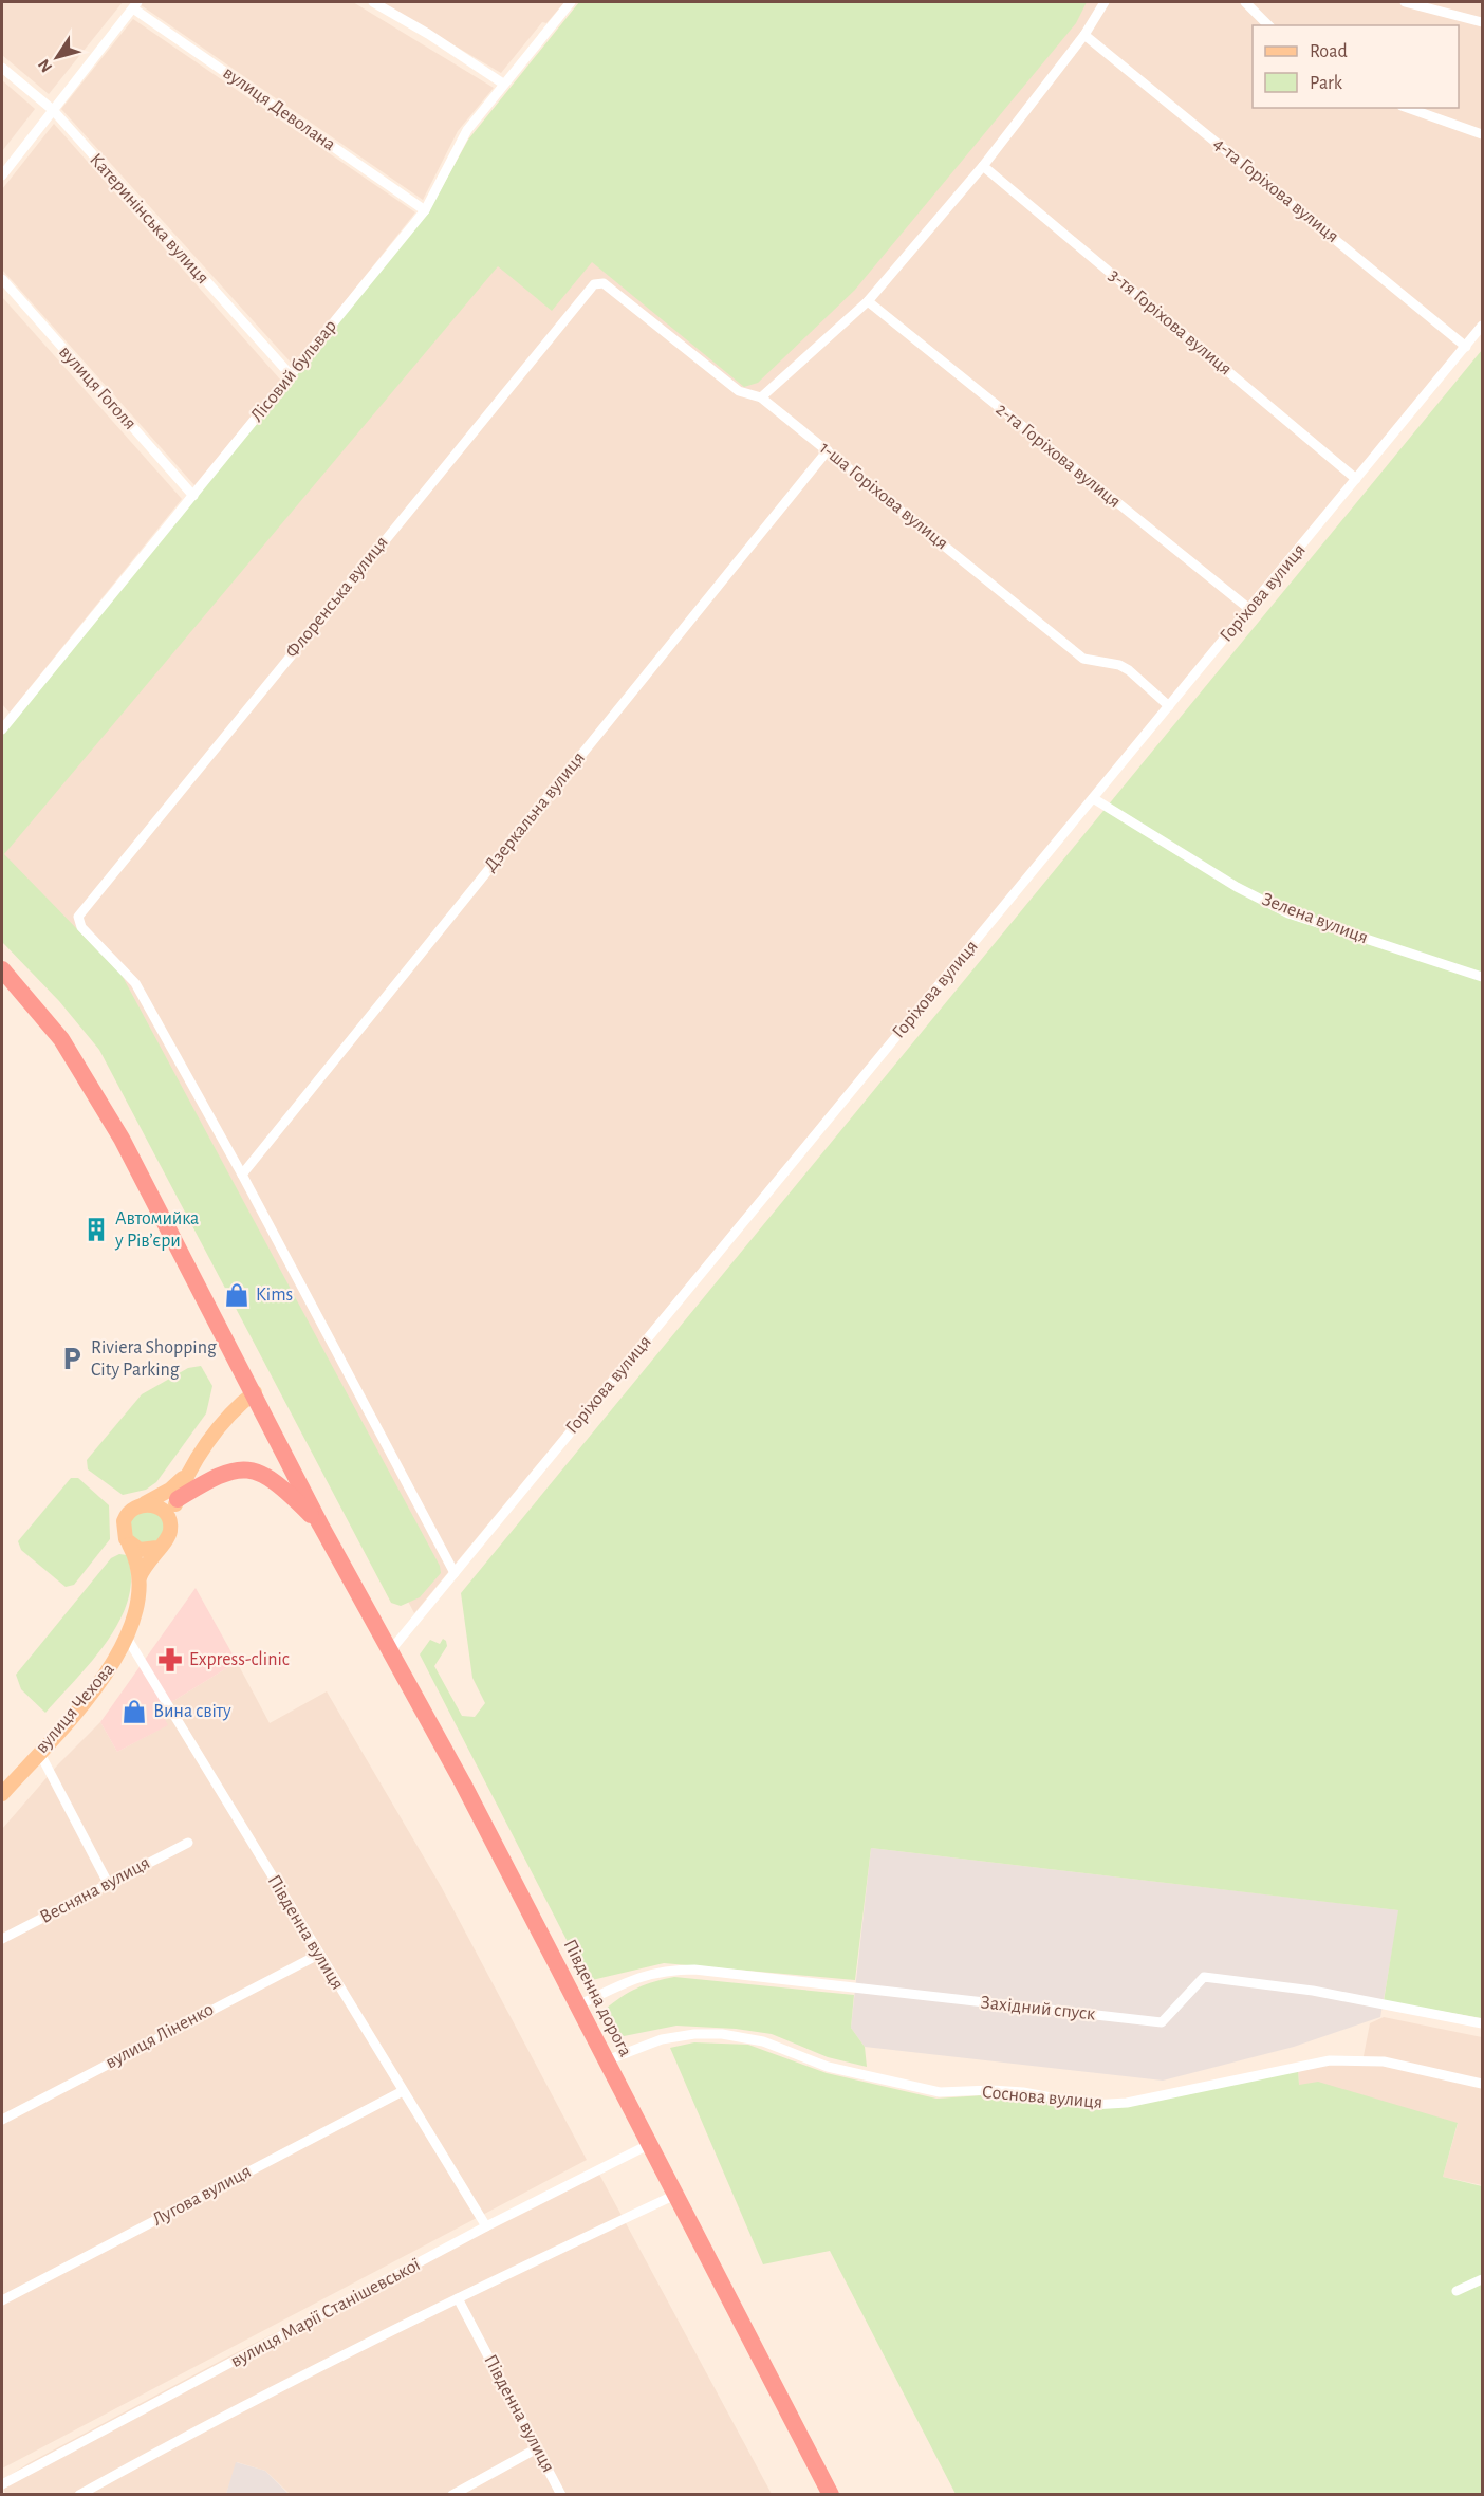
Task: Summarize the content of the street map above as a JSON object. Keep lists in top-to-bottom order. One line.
{"streets":{"highway":["Південна дорога"],"main road":["вулиця Чехова"],"street":["вулиця Деволана","4-та Горіхова вулиця","Катеринінська вулиця","3-тя Горіхова вулиця","Лісовий бульвар","вулиця Гоголя","2-га Горіхова вулиця","1-ша Горіхова вулиця","Горіхова вулиця","Флоренська вулиця","Дзеркальна вулиця","Зелена вулиця","Весняна вулиця","Південна вулиця","Західний спуск","вулиця Ліненко","Соснова вулиця","Лугова вулиця","вулиця Марії Станішевської"]},"crossings":[["вулиця Деволана","Лісовий бульвар"],["4-та Горіхова вулиця","Горіхова вулиця"],["Катеринінська вулиця","Лісовий бульвар"],["3-тя Горіхова вулиця","Горіхова вулиця"],["Лісовий бульвар","вулиця Гоголя"],["2-га Горіхова вулиця","Горіхова вулиця"],["1-ша Горіхова вулиця","Горіхова вулиця"],["1-ша Горіхова вулиця","Флоренська вулиця"],["1-ша Горіхова вулиця","Дзеркальна вулиця"],["Горіхова вулиця","Зелена вулиця"],["Горіхова вулиця","Південна дорога"],["Флоренська вулиця","Дзеркальна вулиця"],["вулиця Чехова","Південна вулиця"],["Південна вулиця","вулиця Ліненко"],["Південна вулиця","Лугова вулиця"],["Південна вулиця","вулиця Марії Станішевської"],["Південна дорога","Західний спуск"],["Південна дорога","Соснова вулиця"],["Південна дорога","вулиця Марії Станішевської"]],"places":{"building":["Автомийка у Рівʼєри"],"shop":["Kims","Вина світу"],"parking":["Riviera Shopping City Parking"],"pharmacy":["Express-clinic"]},"legend":["Road","Park"],"north":"bottom left"}
